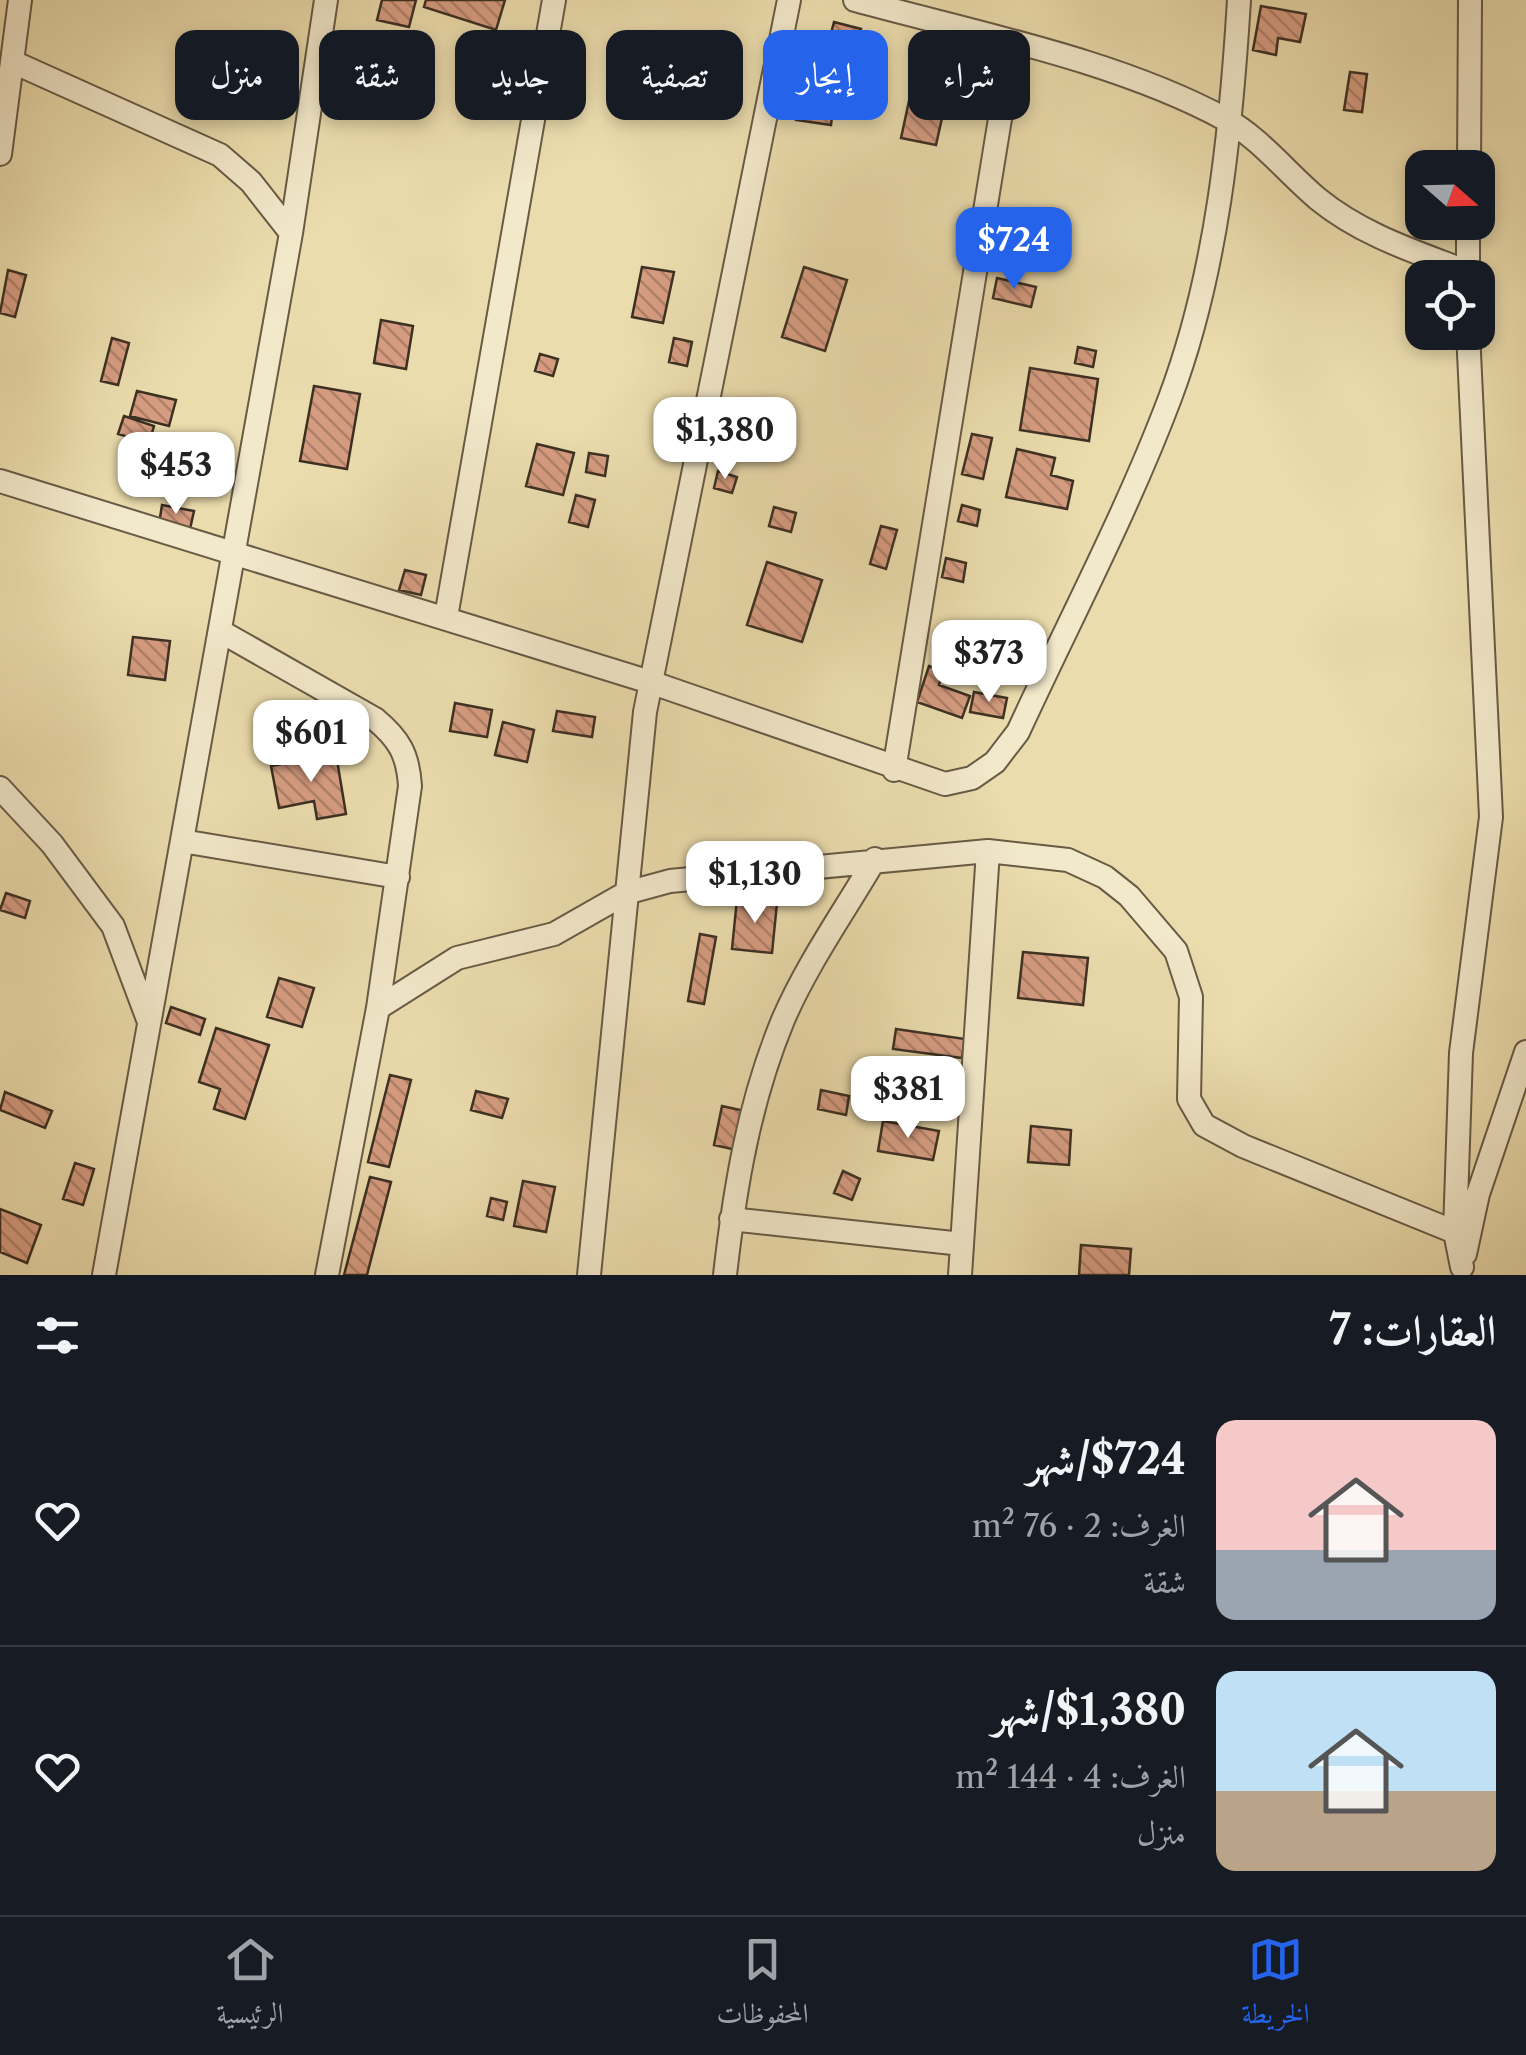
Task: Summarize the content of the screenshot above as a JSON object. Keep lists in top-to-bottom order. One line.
{"north":"right","page":{"chip":["شراء","إيجار","تصفية","جديد","شقة","منزل"],"price":["$724","$1,380","$453","$373","$601","$1,130","$381"],"heading":"العقارات: 7","list":[{"name":"$724/شهر","note":"الغرف: 2 · 76 m² · شقة"},{"name":"$1,380/شهر","note":"الغرف: 4 · 144 m² · منزل"}],"tabs":["الخريطة","المحفوظات","الرئيسية"]}}
